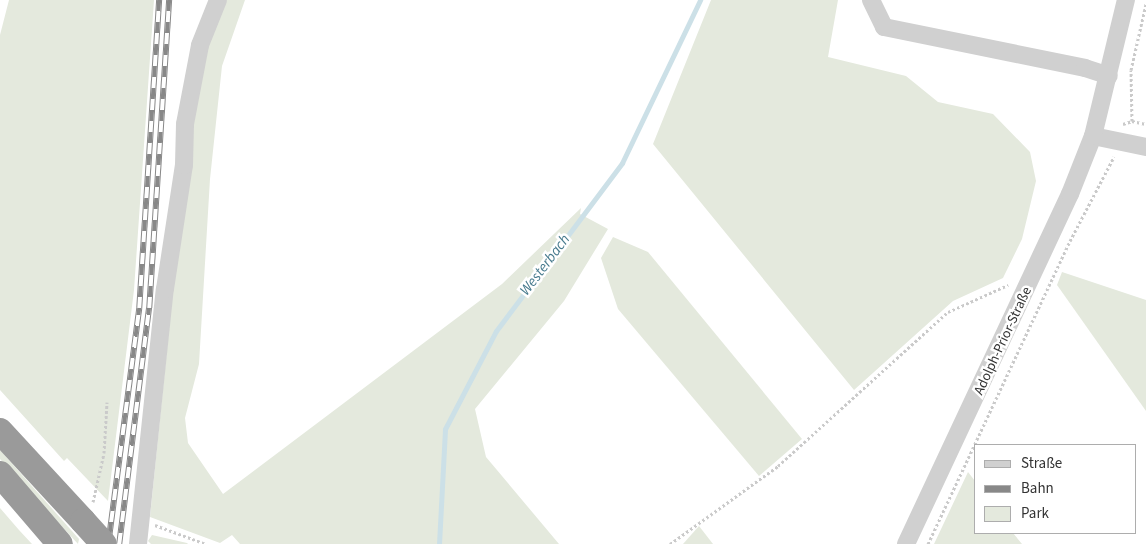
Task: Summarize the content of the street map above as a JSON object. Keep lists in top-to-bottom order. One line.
{"streets":{"street":["Adolph-Prior-Straße"]},"water":["Westerbach"],"legend":["Straße","Bahn","Park"]}
